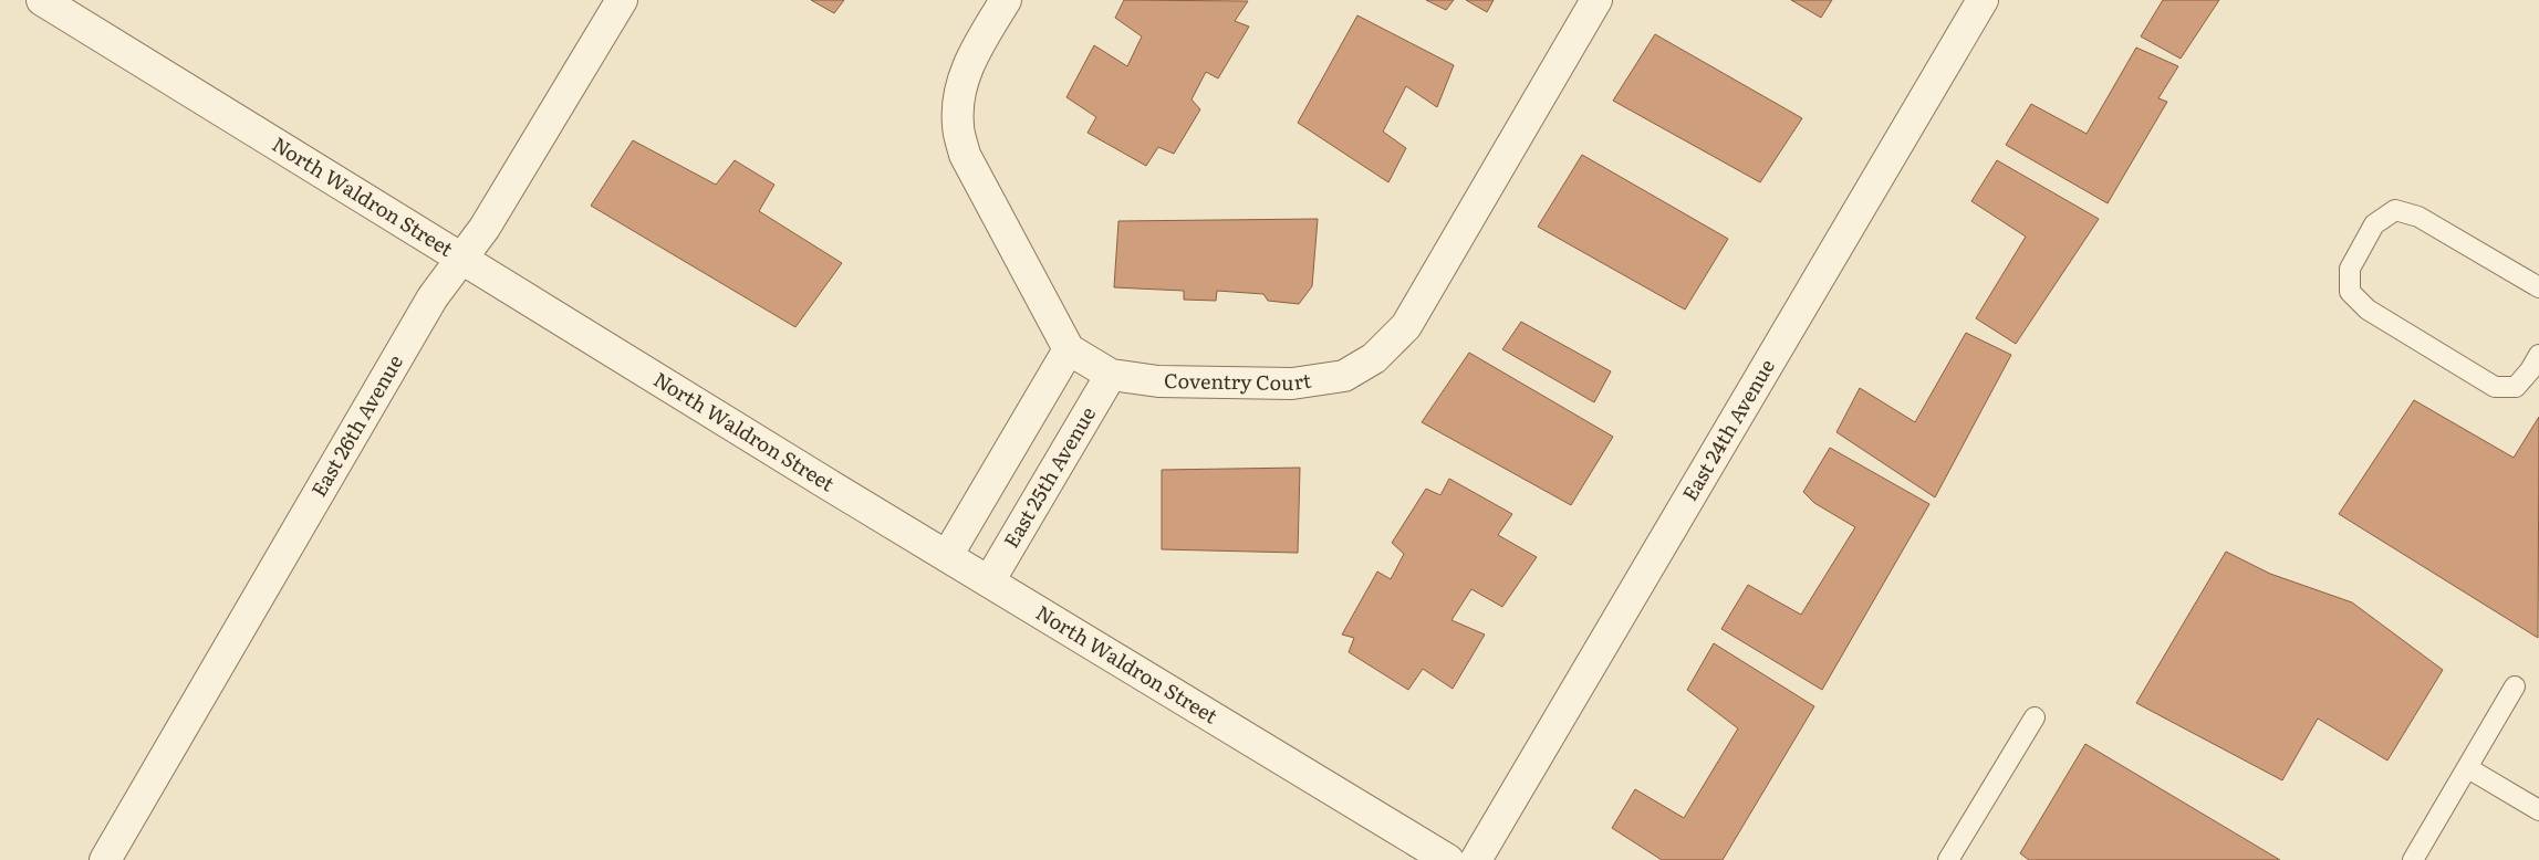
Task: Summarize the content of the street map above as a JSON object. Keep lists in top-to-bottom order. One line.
{"streets":{"street":["North Waldron Street","Coventry Court","East 26th Avenue","East 24th Avenue","East 25th Avenue"]},"crossings":[["North Waldron Street","East 26th Avenue"],["North Waldron Street","East 25th Avenue"],["Coventry Court","East 25th Avenue"]]}
